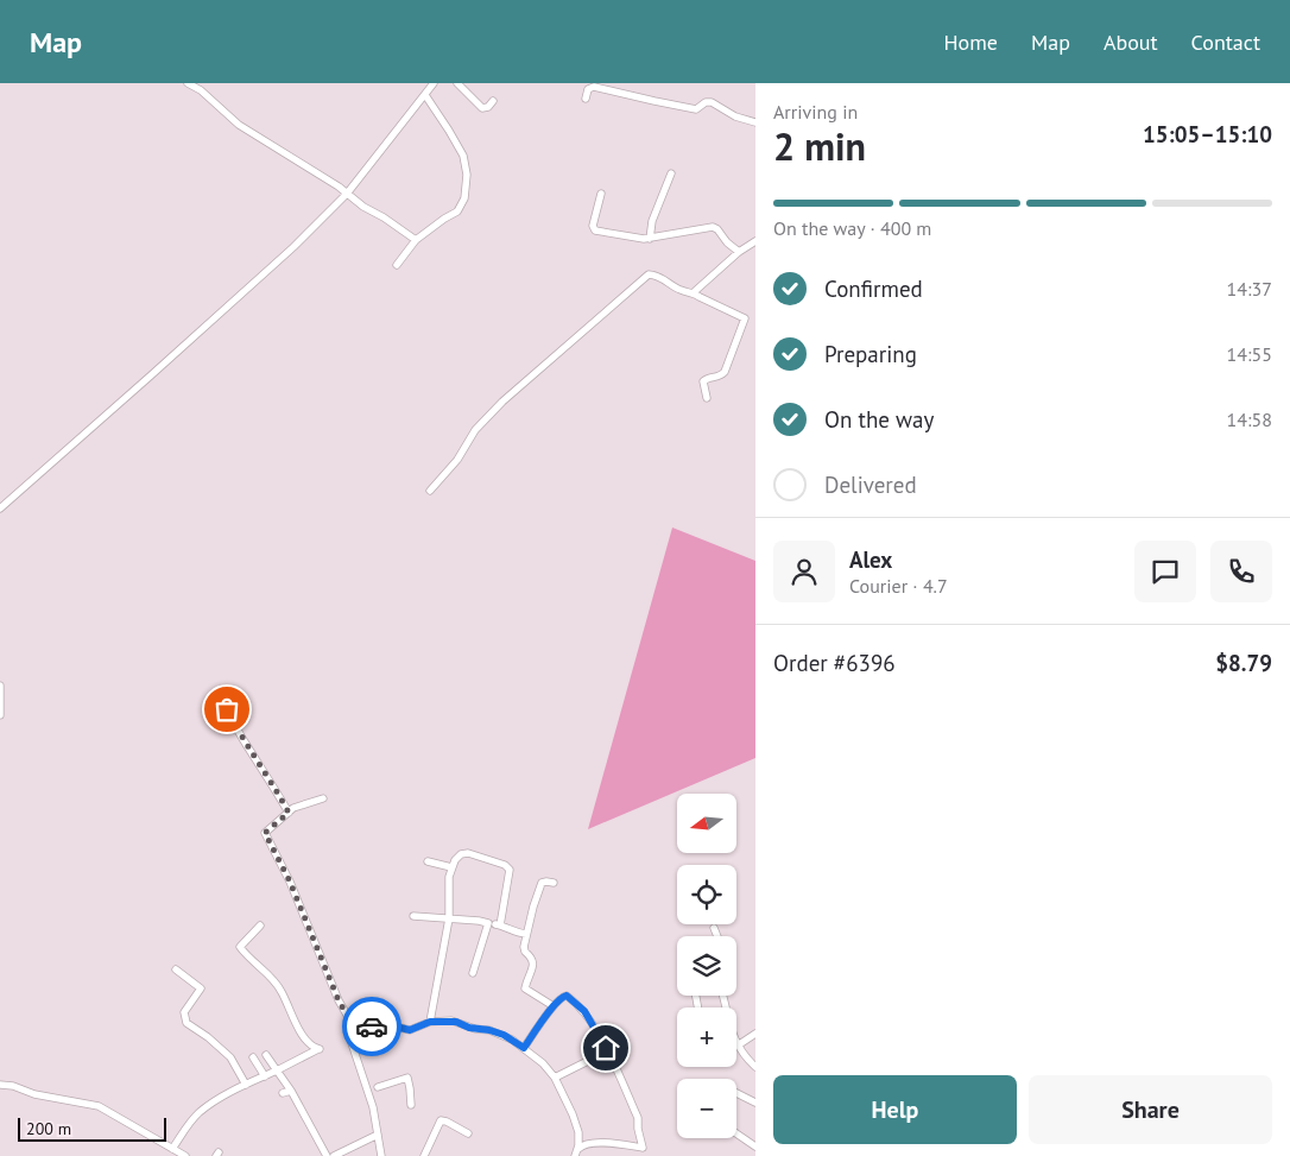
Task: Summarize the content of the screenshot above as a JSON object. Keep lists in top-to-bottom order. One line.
{"scale_bar":"200 m","north":"left","page":{"header":"Map","nav":["Home","Map","About","Contact"],"heading":["2 min","Arriving in","15:05–15:10"],"panel":["Alex","Courier · 4.7","Order #6396","$8.79"],"bar":"On the way · 400 m","list":[["Confirmed","14:37"],["Preparing","14:55"],["On the way","14:58"],"Delivered"],"map_buttons":["+","−"],"buttons":["Help","Share"],"scale":"200 m"}}
